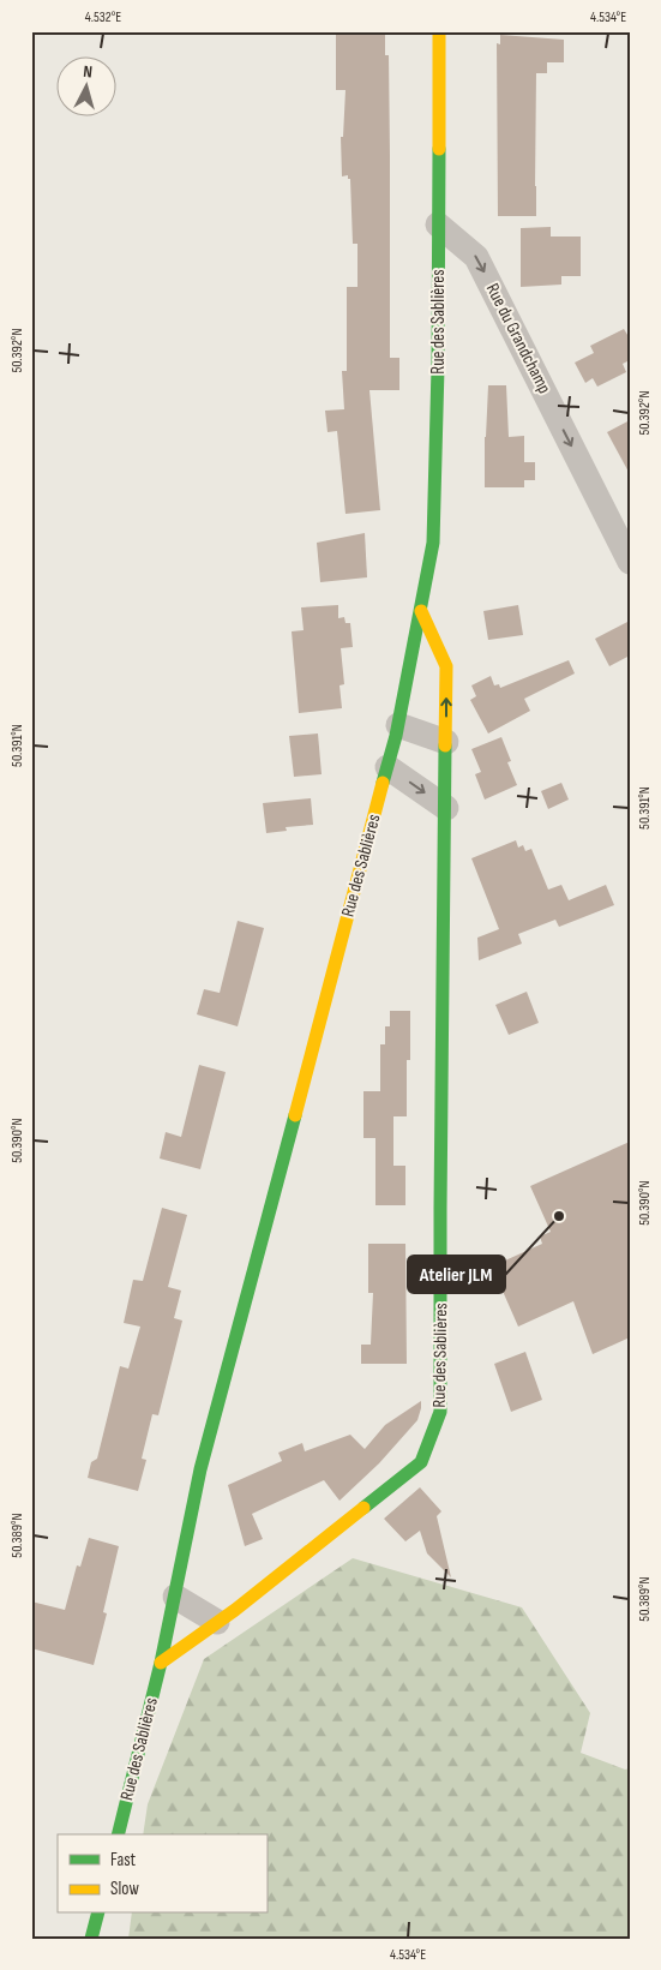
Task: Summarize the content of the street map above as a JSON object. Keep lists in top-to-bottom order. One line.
{"streets":{"main road":["Rue des Sablières"],"street":["Rue du Grandchamp"]},"crossings":[["Rue des Sablières","Rue du Grandchamp"]],"one_way":["Rue du Grandchamp"],"places":["Atelier JLM"],"legend":["Fast","Slow"],"north":"top","coordinates":["4.532°E","4.534°E","50.392°N","50.391°N","50.390°N","50.389°N"]}
